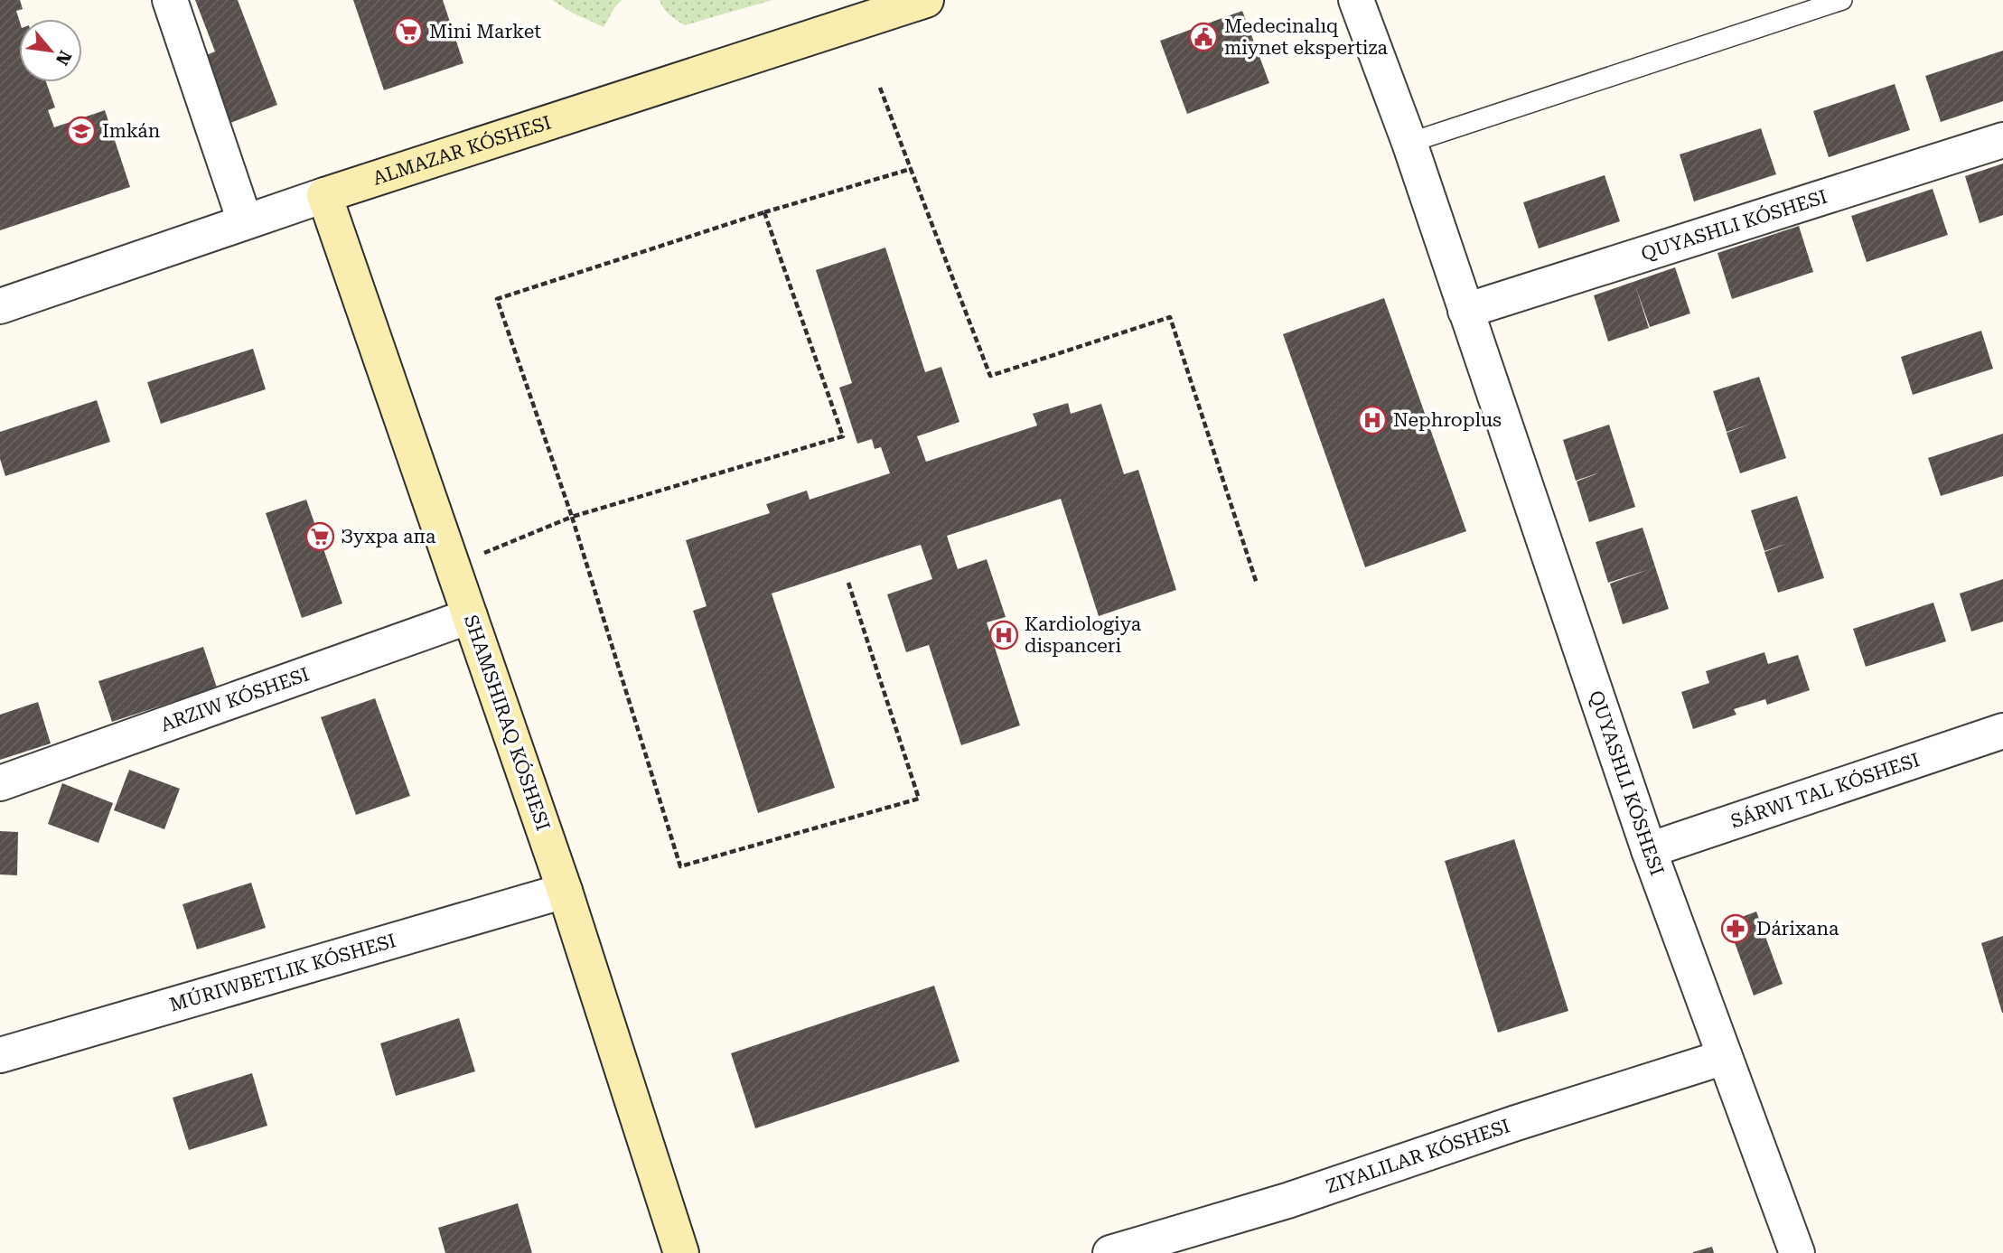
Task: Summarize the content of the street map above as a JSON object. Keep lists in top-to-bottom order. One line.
{"streets":{"street":["ALMAZAR KÓSHESI","SÁRWI TAL KÓSHESI","MÚRIWBETLIK KÓSHESI"]},"places":{"supermarket":["Mini Market","Зухра апа"],"public building":["Medecinalıq miynet ekspertiza"],"school or university":["Imkán"],"hospital":["Nephroplus","Kardiologiya dispanceri"],"pharmacy":["Dárixana"]},"north":"bottom right"}
